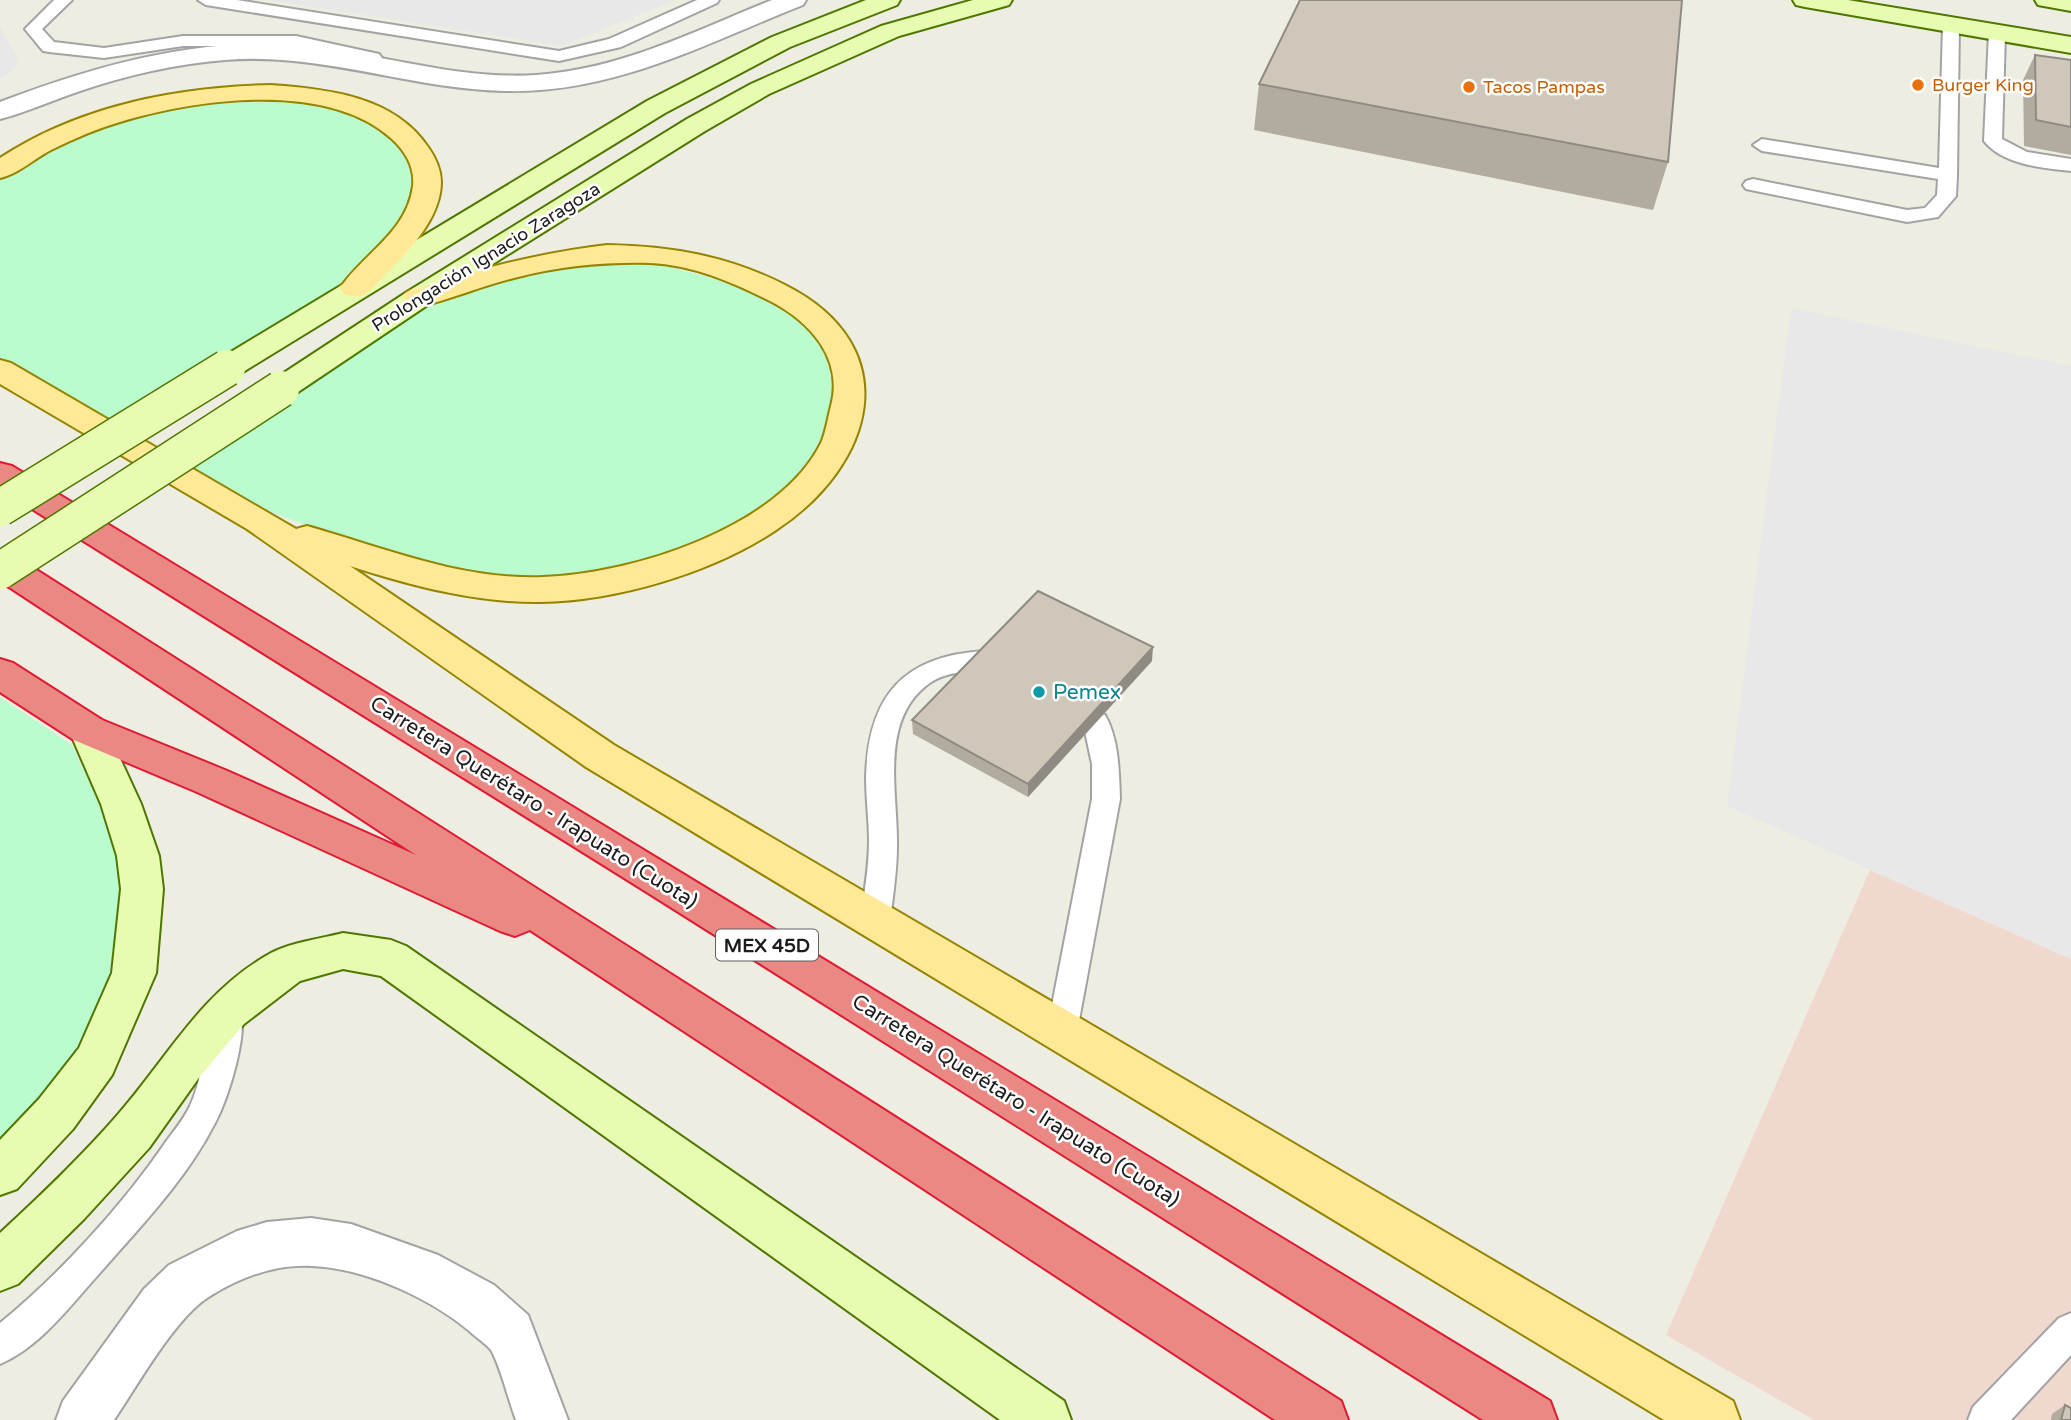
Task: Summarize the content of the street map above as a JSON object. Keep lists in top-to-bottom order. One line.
{"streets":{"highway":["Carretera Querétaro - Irapuato (Cuota)","MEX 45D"],"main road":["Prolongación Ignacio Zaragoza"]},"places":["Burger King","Tacos Pampas","Pemex"]}
